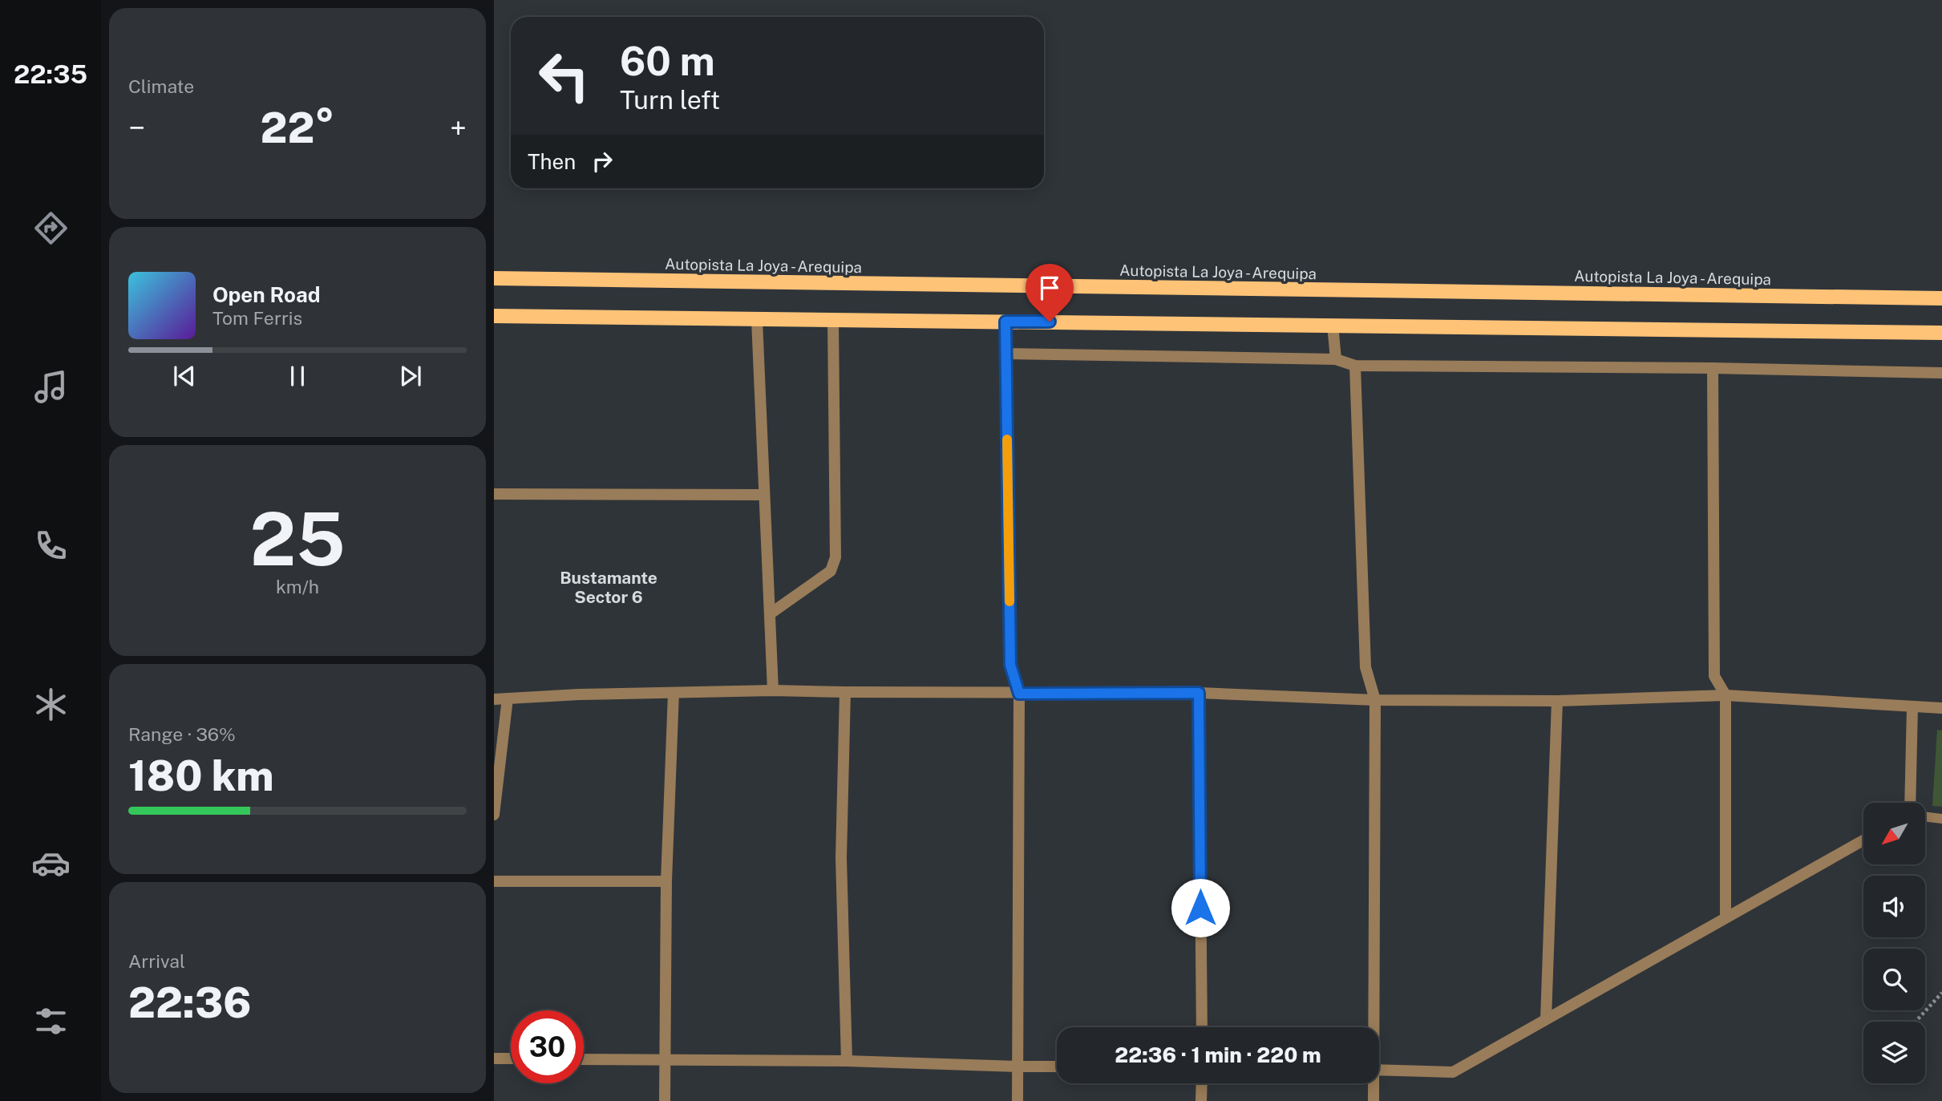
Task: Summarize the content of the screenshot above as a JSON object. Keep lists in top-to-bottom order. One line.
{"streets":{"main road":["Autopista La Joya - Arequipa"]},"districts":["Bustamante Sector 6"],"north":"bottom left","page":{"tabs":"22:35","tile":["Climate",["25","km/h"],["Range · 36%","180 km"],["Arrival","22:36"]],"turn":["60 m","Turn left"],"heat":["−","22°","+"],"then":"Then","song":["Open Road","Tom Ferris"],"limit":"30","trip":"22:36 · 1 min · 220 m"}}
